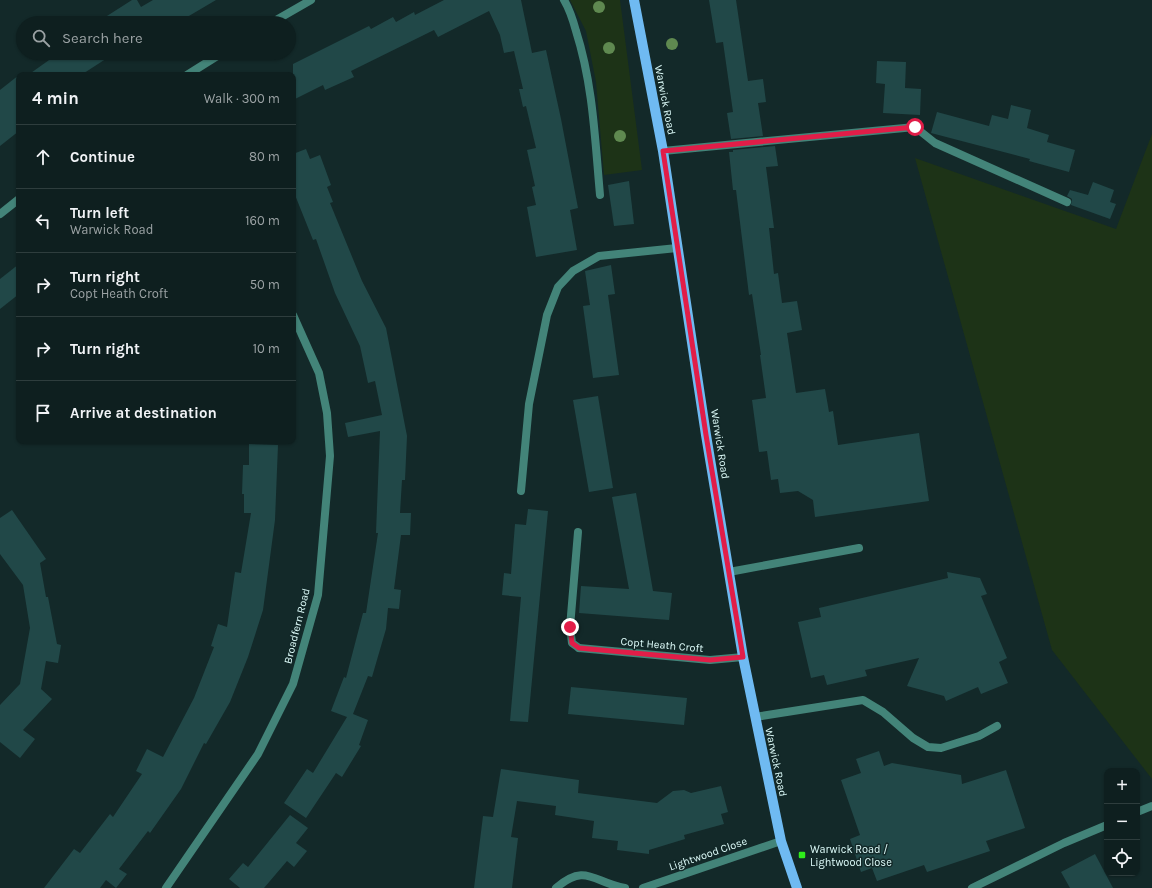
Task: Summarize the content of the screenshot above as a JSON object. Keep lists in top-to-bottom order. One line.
{"streets":{"main road":["Warwick Road"],"street":["Broadfern Road","Copt Heath Croft","Lightwood Close"]},"crossings":[["Warwick Road","Copt Heath Croft"],["Warwick Road","Lightwood Close"]],"places":{"transit":["Warwick Road / Lightwood Close"]},"page":{"search":"Search here","heading":["4 min","Walk · 300 m"],"list":[["Continue","80 m"],["Turn left","Warwick Road","160 m"],["Turn right","Copt Heath Croft","50 m"],["Turn right","10 m"],"Arrive at destination"],"map_buttons":["+","−"]}}
